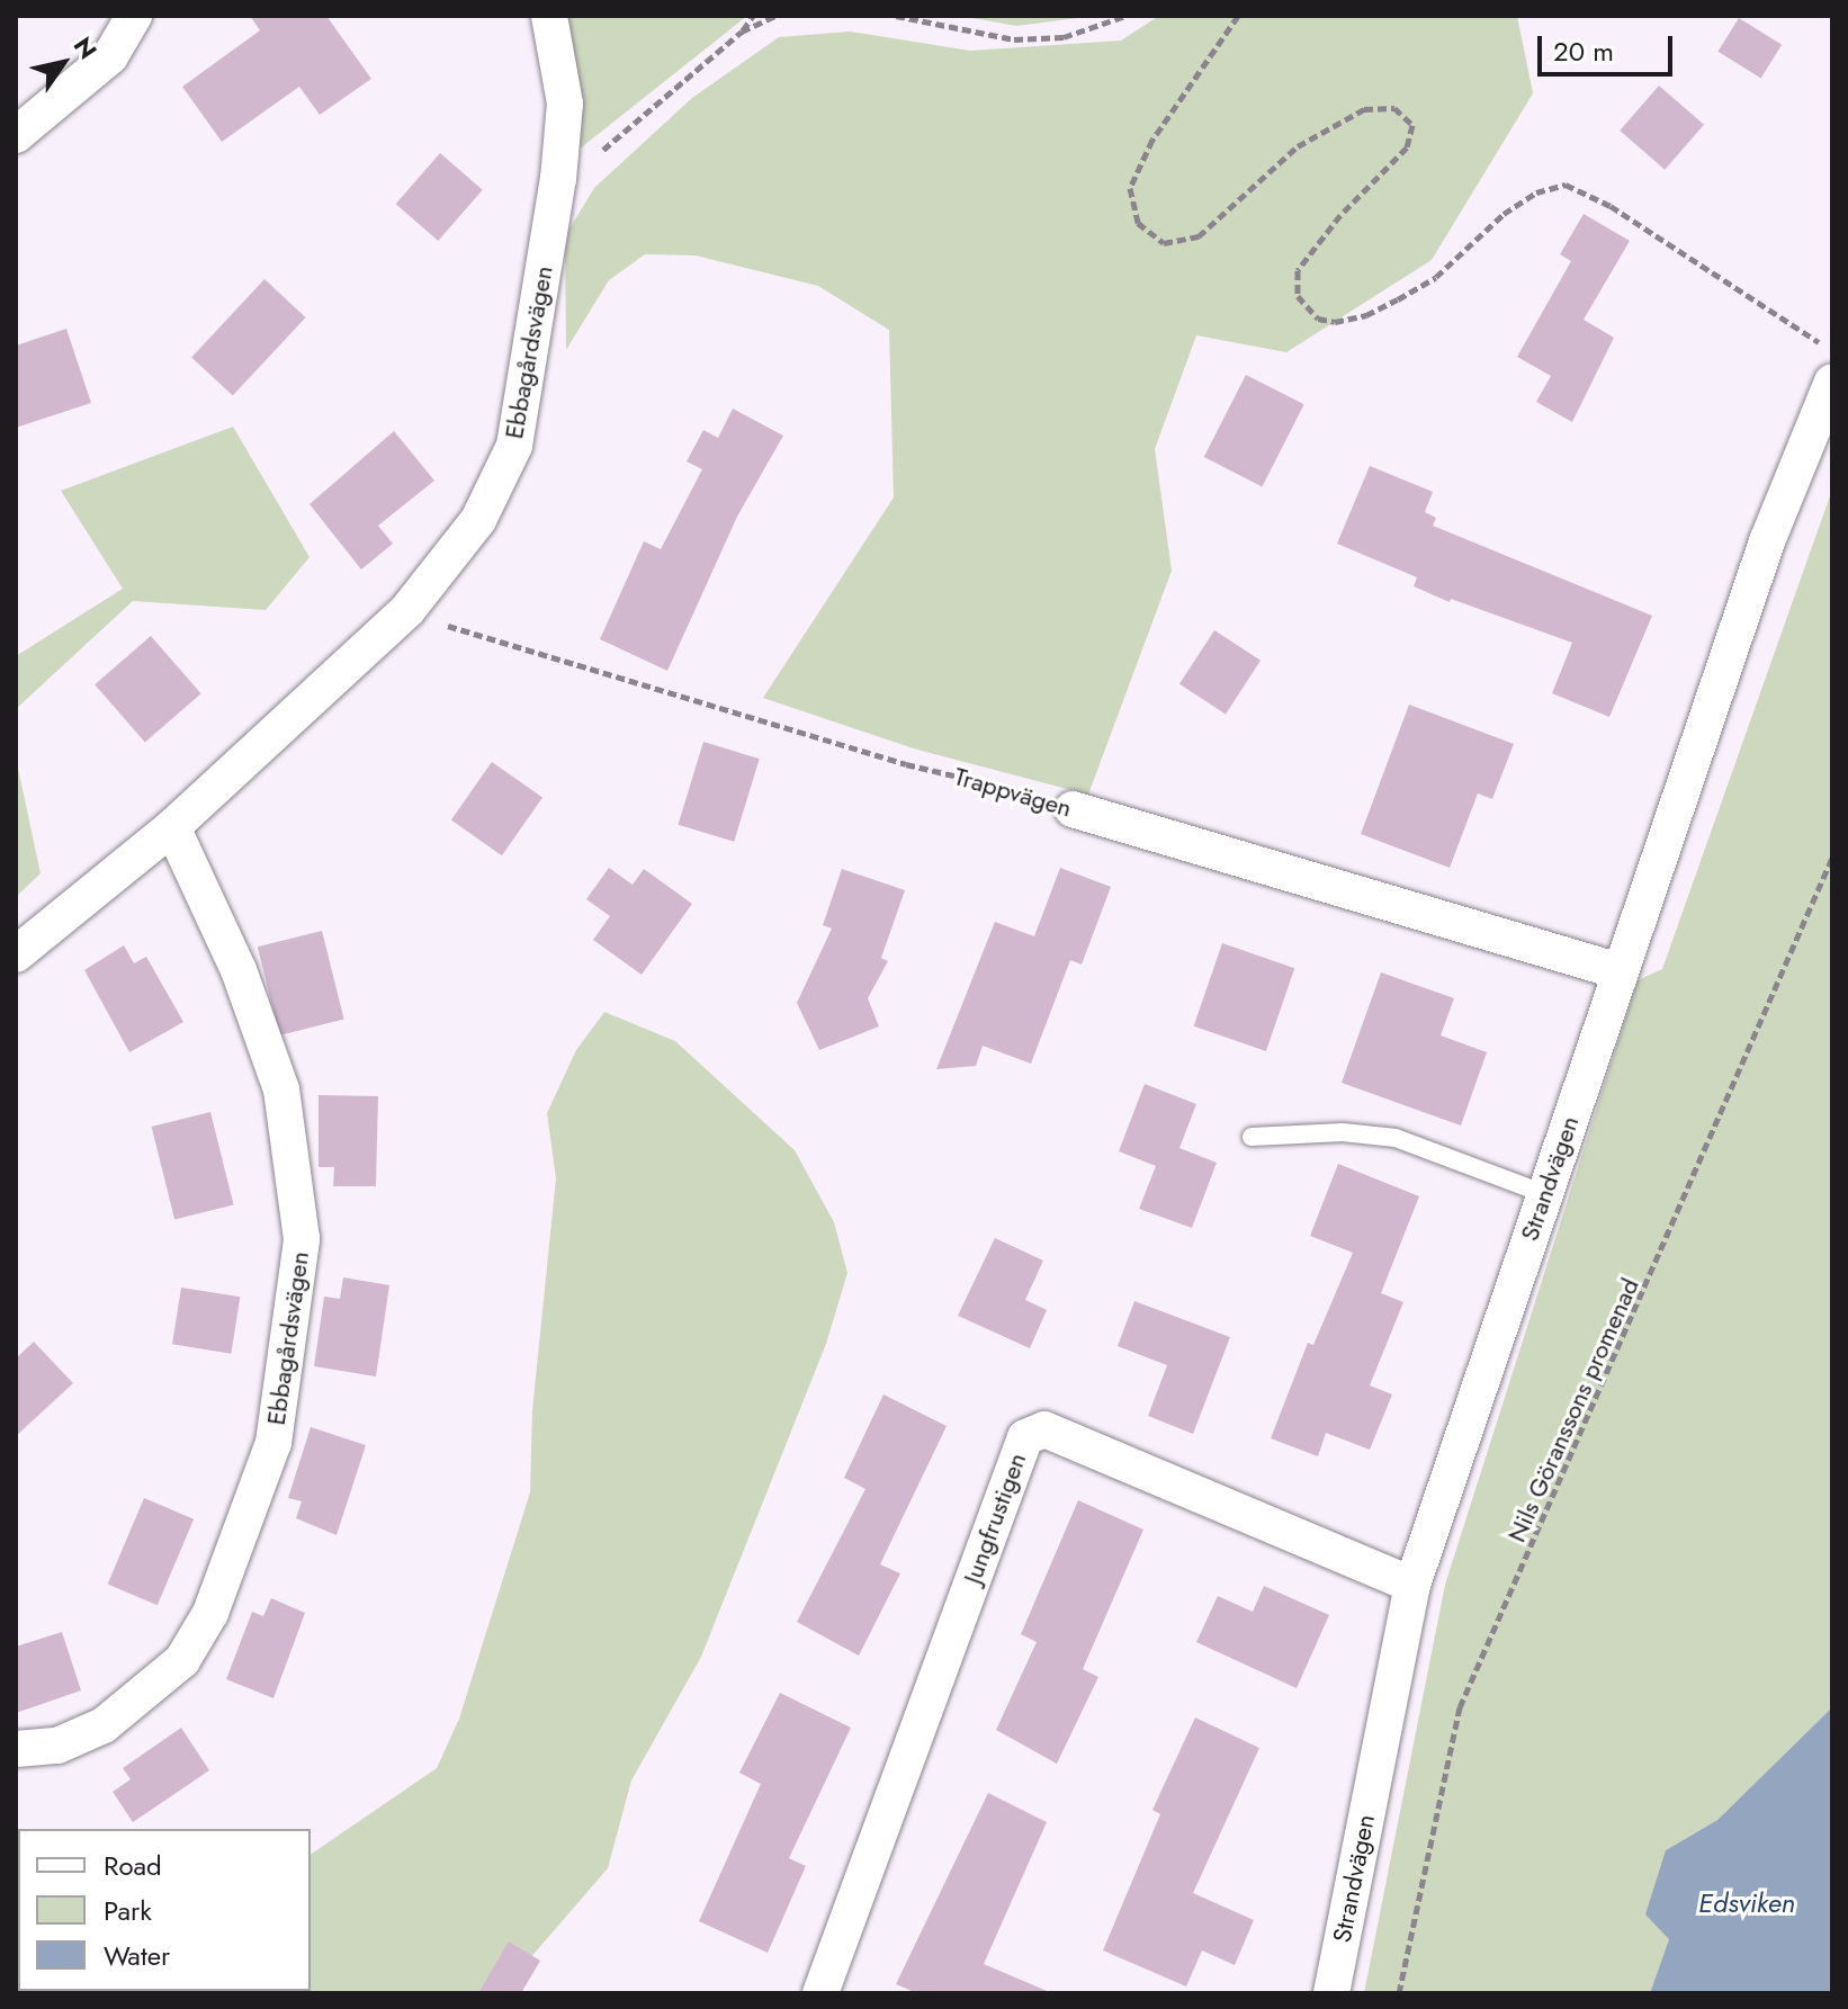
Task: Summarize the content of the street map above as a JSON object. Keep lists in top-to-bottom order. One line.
{"streets":{"street":["Ebbagårdsvägen","Trappvägen","Strandvägen","Jungfrustigen"],"path":["Nils Göranssons promenad"]},"crossings":[["Ebbagårdsvägen","Trappvägen"],["Trappvägen","Strandvägen"],["Strandvägen","Jungfrustigen"]],"water":["Edsviken"],"legend":["Road","Park","Water"],"scale_bar":"20 m","north":"top right"}
